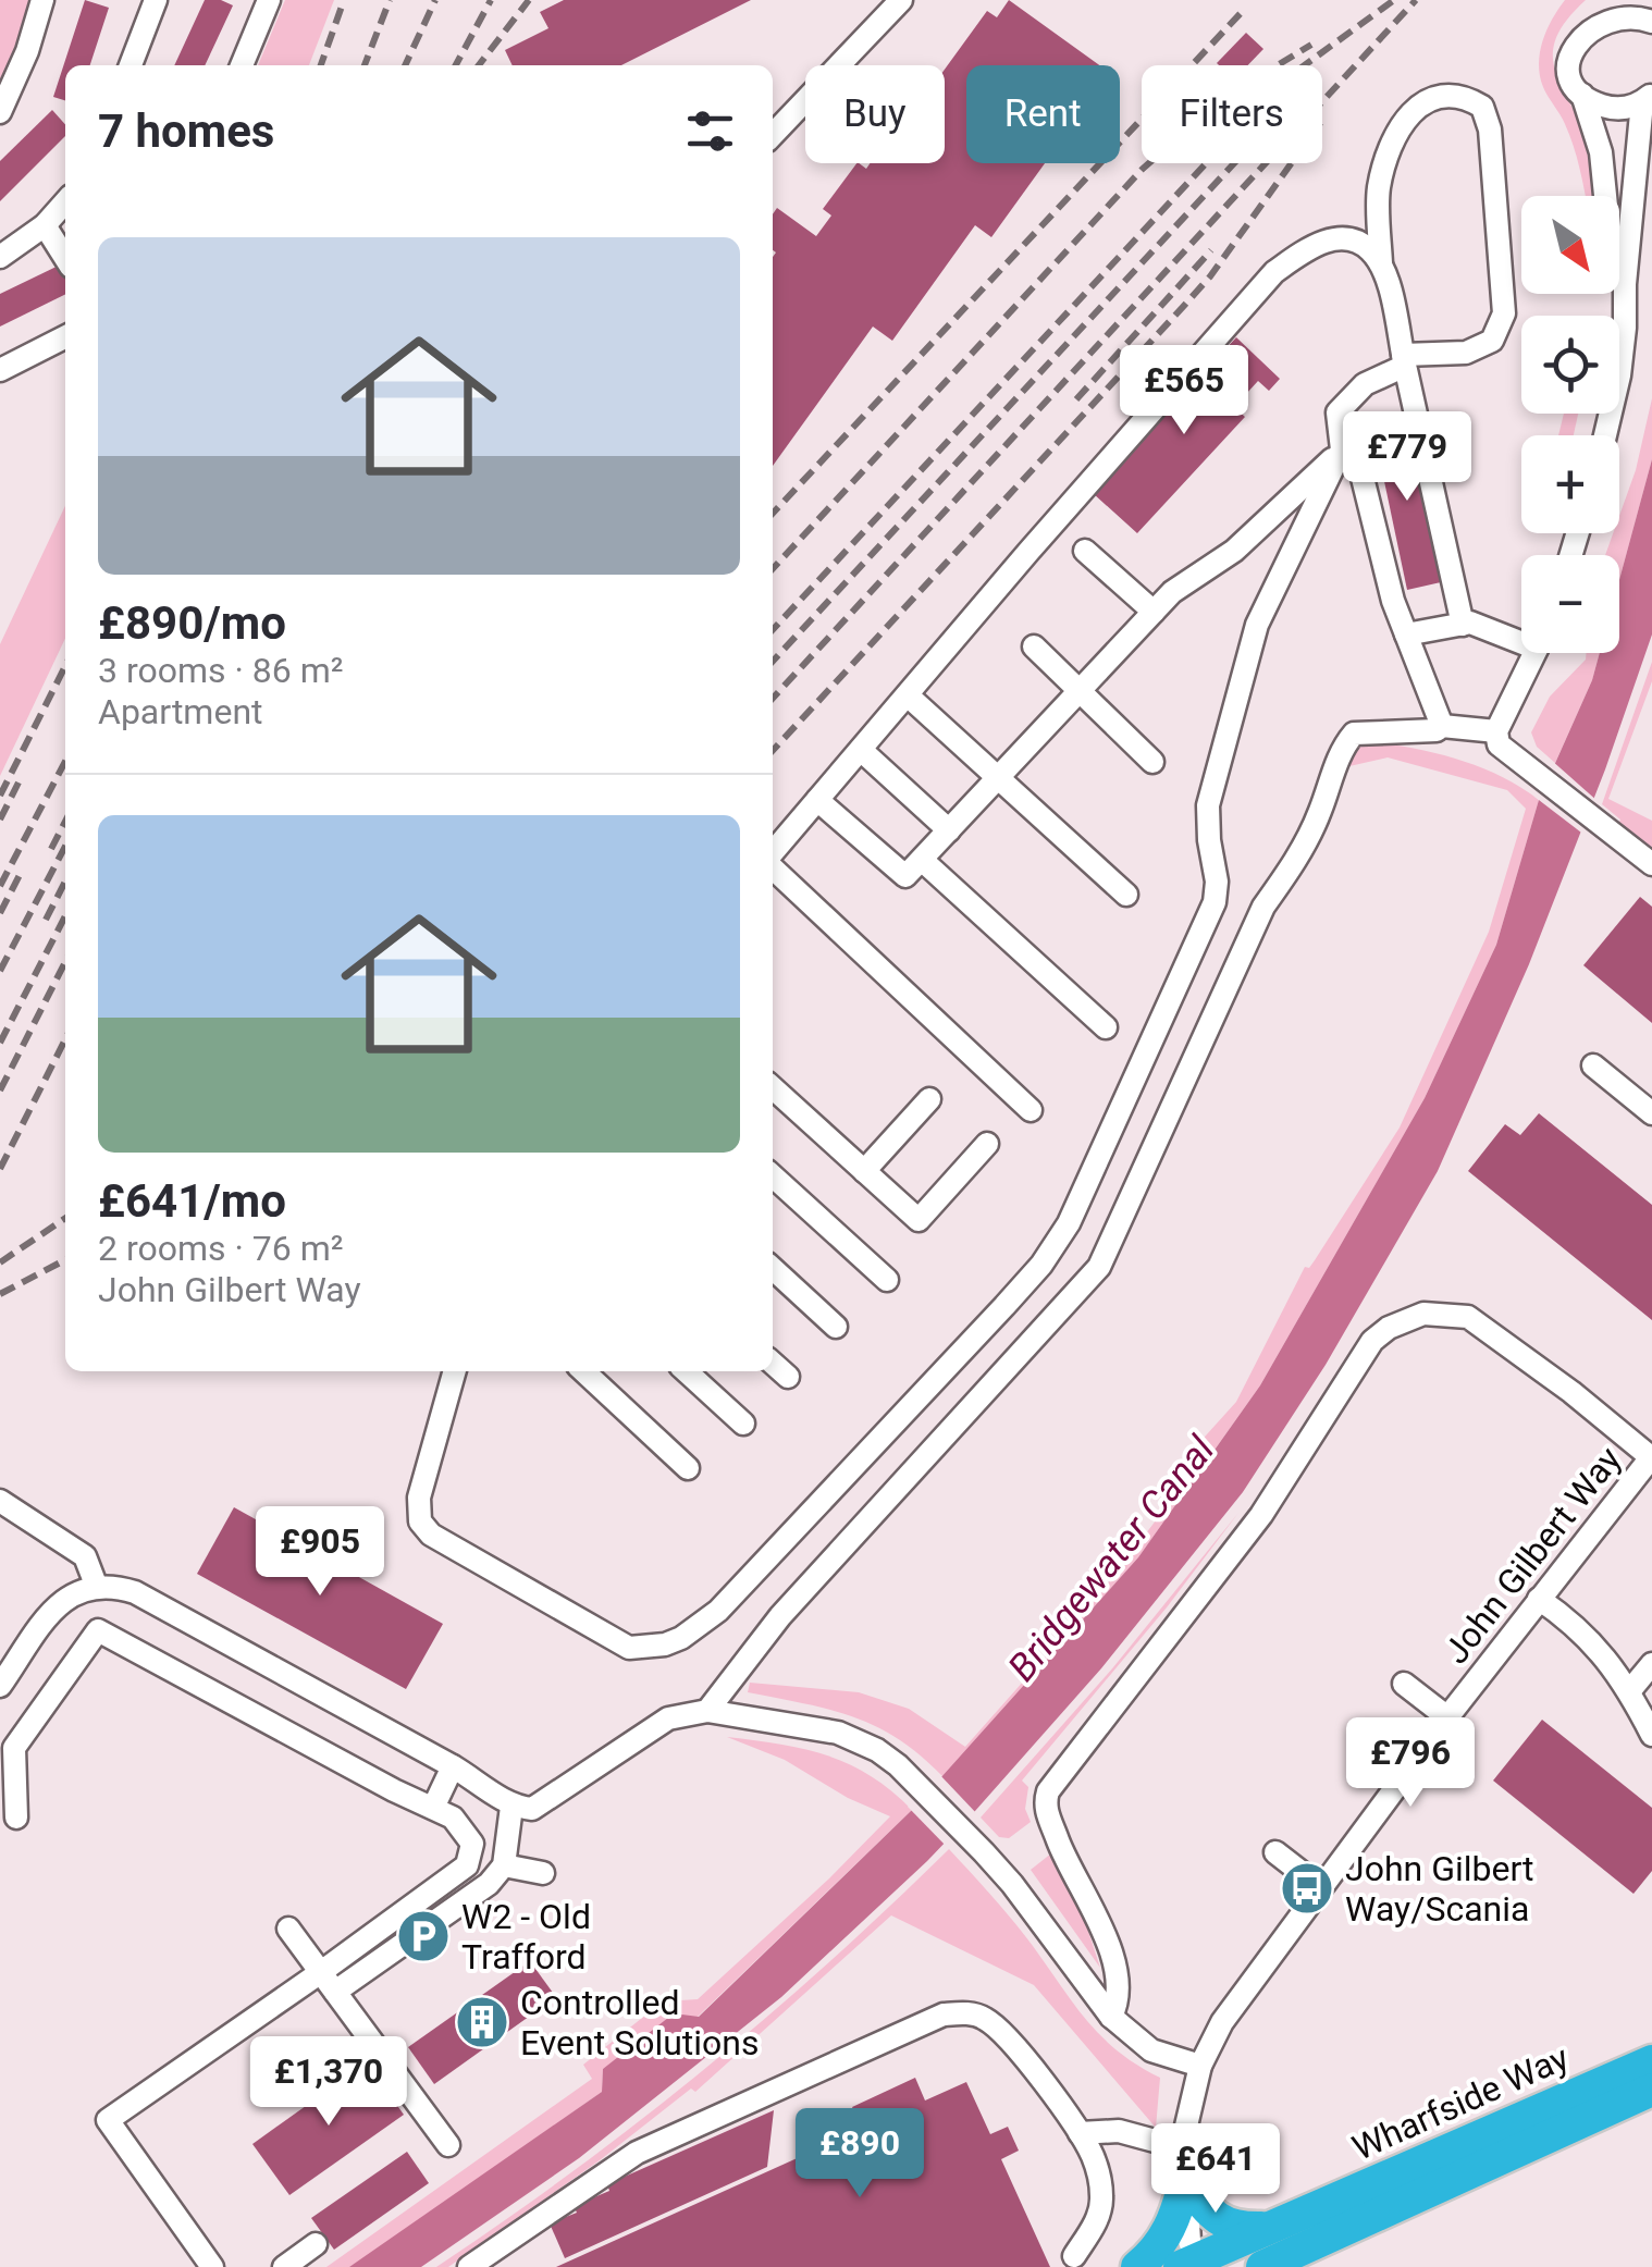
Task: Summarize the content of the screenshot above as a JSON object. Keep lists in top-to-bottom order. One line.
{"streets":{"highway":["Wharfside Way"],"street":["John Gilbert Way"]},"crossings":[["John Gilbert Way","Wharfside Way"]],"water":["Bridgewater Canal"],"places":{"bus stop":["John Gilbert Way/Scania"],"parking":["W2 - Old Trafford"],"building":["Controlled Event Solutions"]},"north":"bottom right","page":{"chip":["Buy","Rent","Filters"],"heading":"7 homes","map_buttons":["+","−"],"list":[{"name":"£890/mo","note":"3 rooms · 86 m² · Apartment"},{"name":"£641/mo","note":"2 rooms · 76 m² · John Gilbert Way"}],"price":["£565","£779","£905","£796","£1,370","£890","£641"]}}
